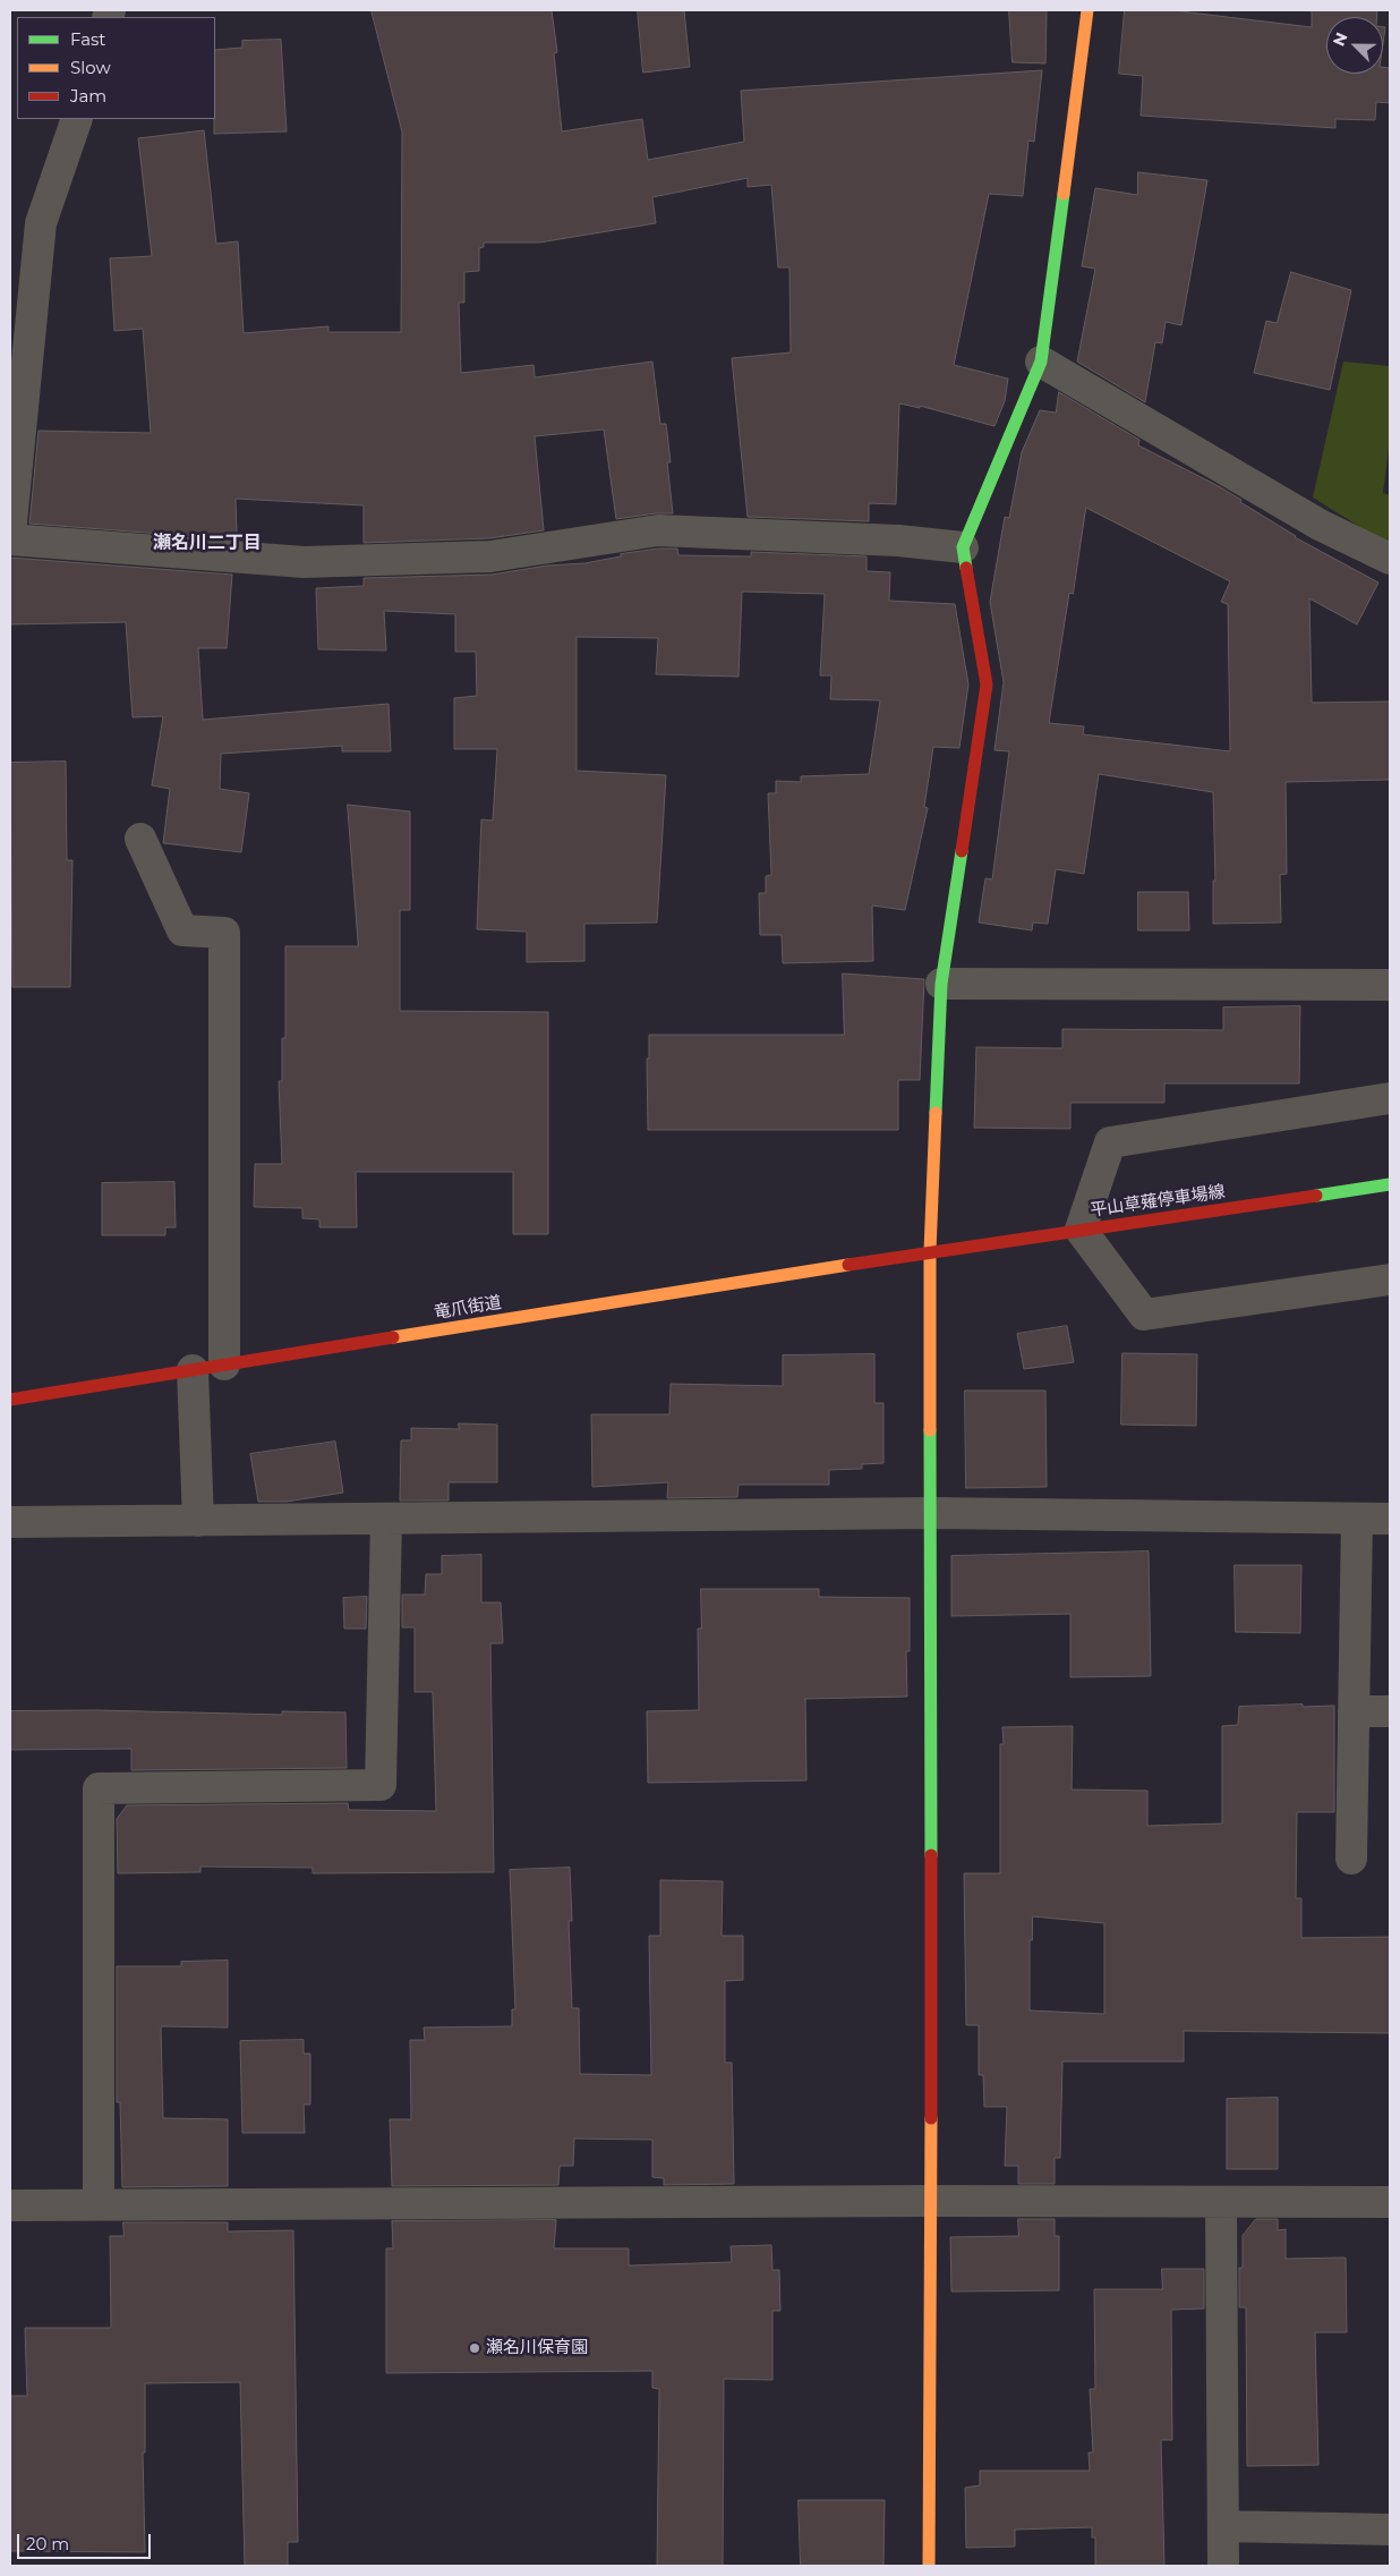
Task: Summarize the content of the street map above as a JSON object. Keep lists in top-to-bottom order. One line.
{"streets":{"street":["平山草薙停車場線","竜爪街道"]},"crossings":[["平山草薙停車場線","竜爪街道"]],"districts":["瀬名川二丁目"],"places":["瀬名川保育園"],"legend":["Fast","Slow","Jam"],"scale_bar":"20 m","north":"top left"}
